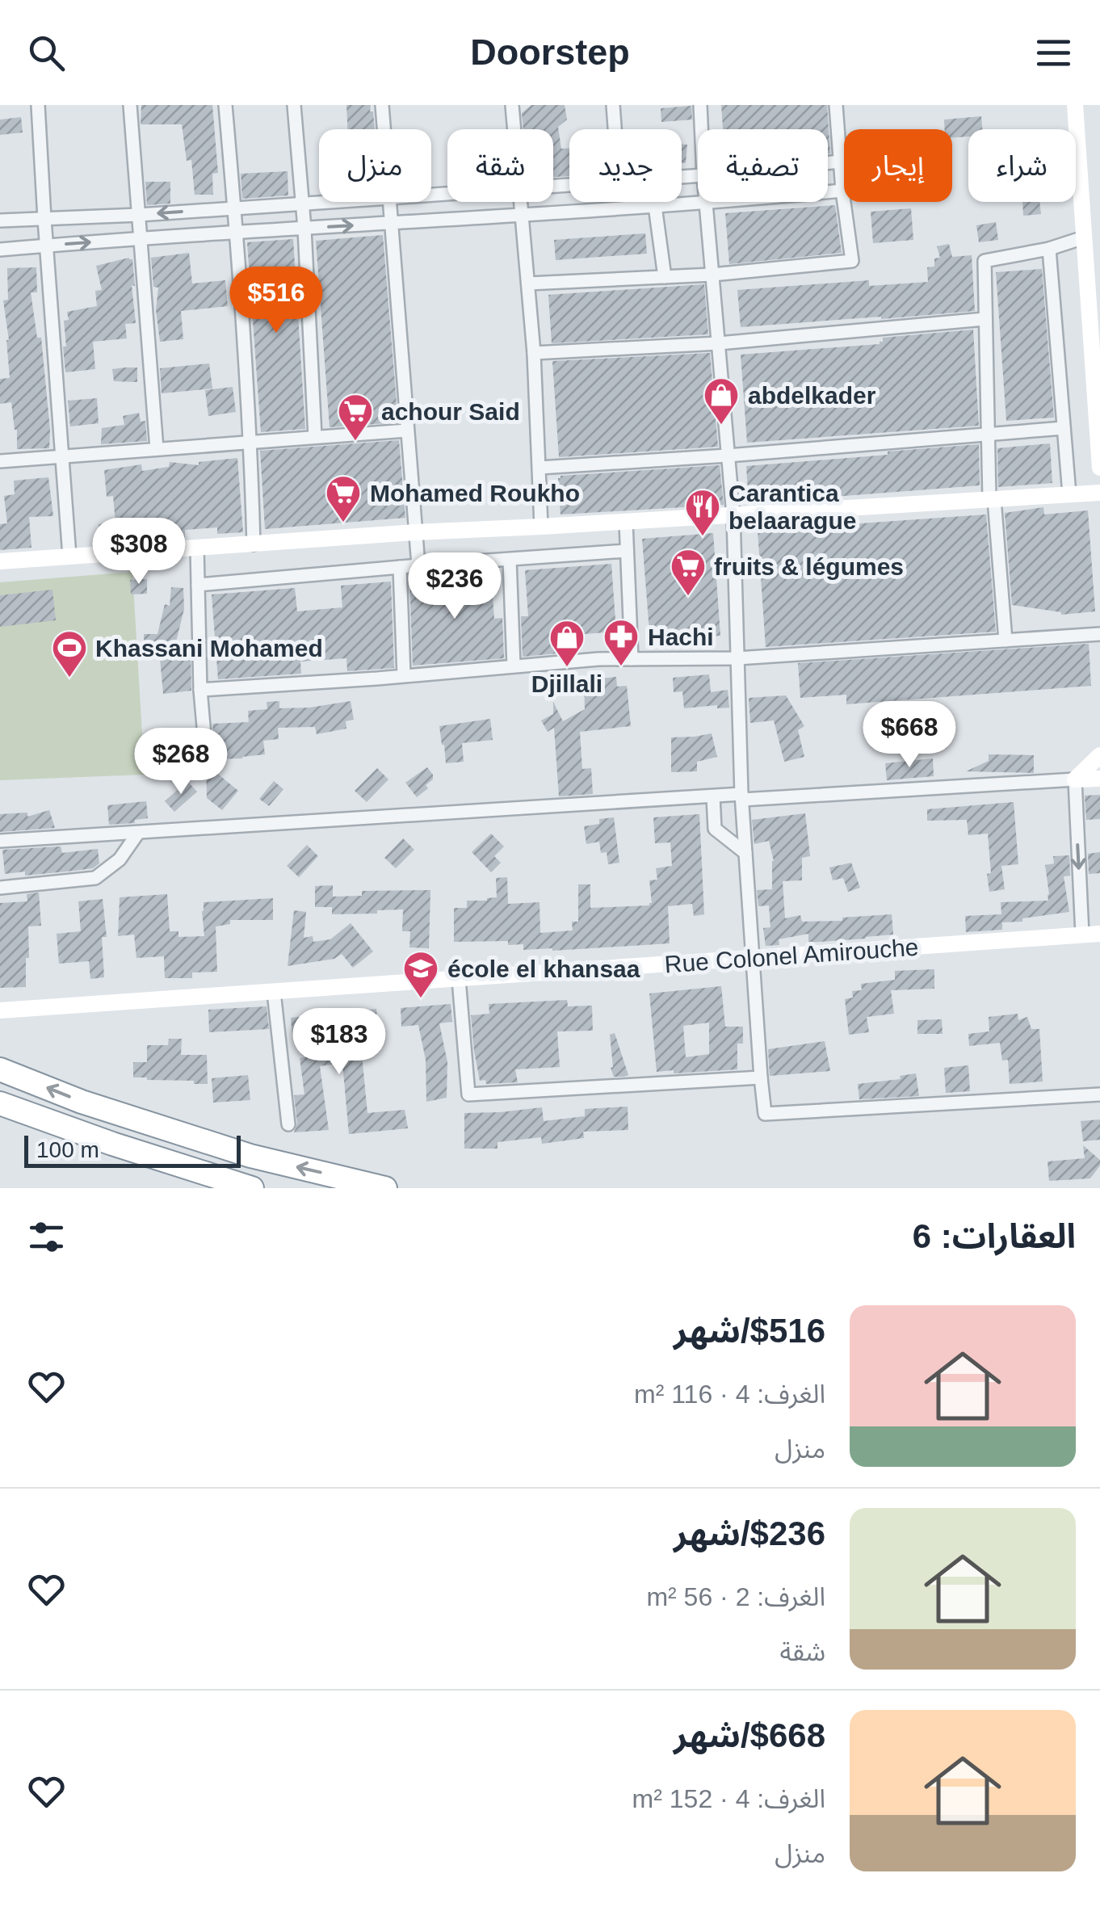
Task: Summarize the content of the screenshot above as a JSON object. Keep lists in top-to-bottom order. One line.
{"streets":{"street":["Rue Colonel Amirouche"]},"places":{"shop":["abdelkader","Djillali"],"supermarket":["achour Said","Mohamed Roukho","fruits & légumes"],"restaurant":["Carantica belaarague"],"pharmacy":["Hachi"],"sports":["Khassani Mohamed"],"school or university":["école el khansaa"]},"scale_bar":"100 m","page":{"header":"Doorstep","chip":["شراء","إيجار","تصفية","جديد","شقة","منزل"],"price":["$516","$308","$236","$668","$268","$183"],"scale":"100 m","heading":"العقارات: 6","list":[{"name":"$516/شهر","note":"الغرف: 4 · 116 m² · منزل"},{"name":"$236/شهر","note":"الغرف: 2 · 56 m² · شقة"},{"name":"$668/شهر","note":"الغرف: 4 · 152 m² · منزل"}]}}
